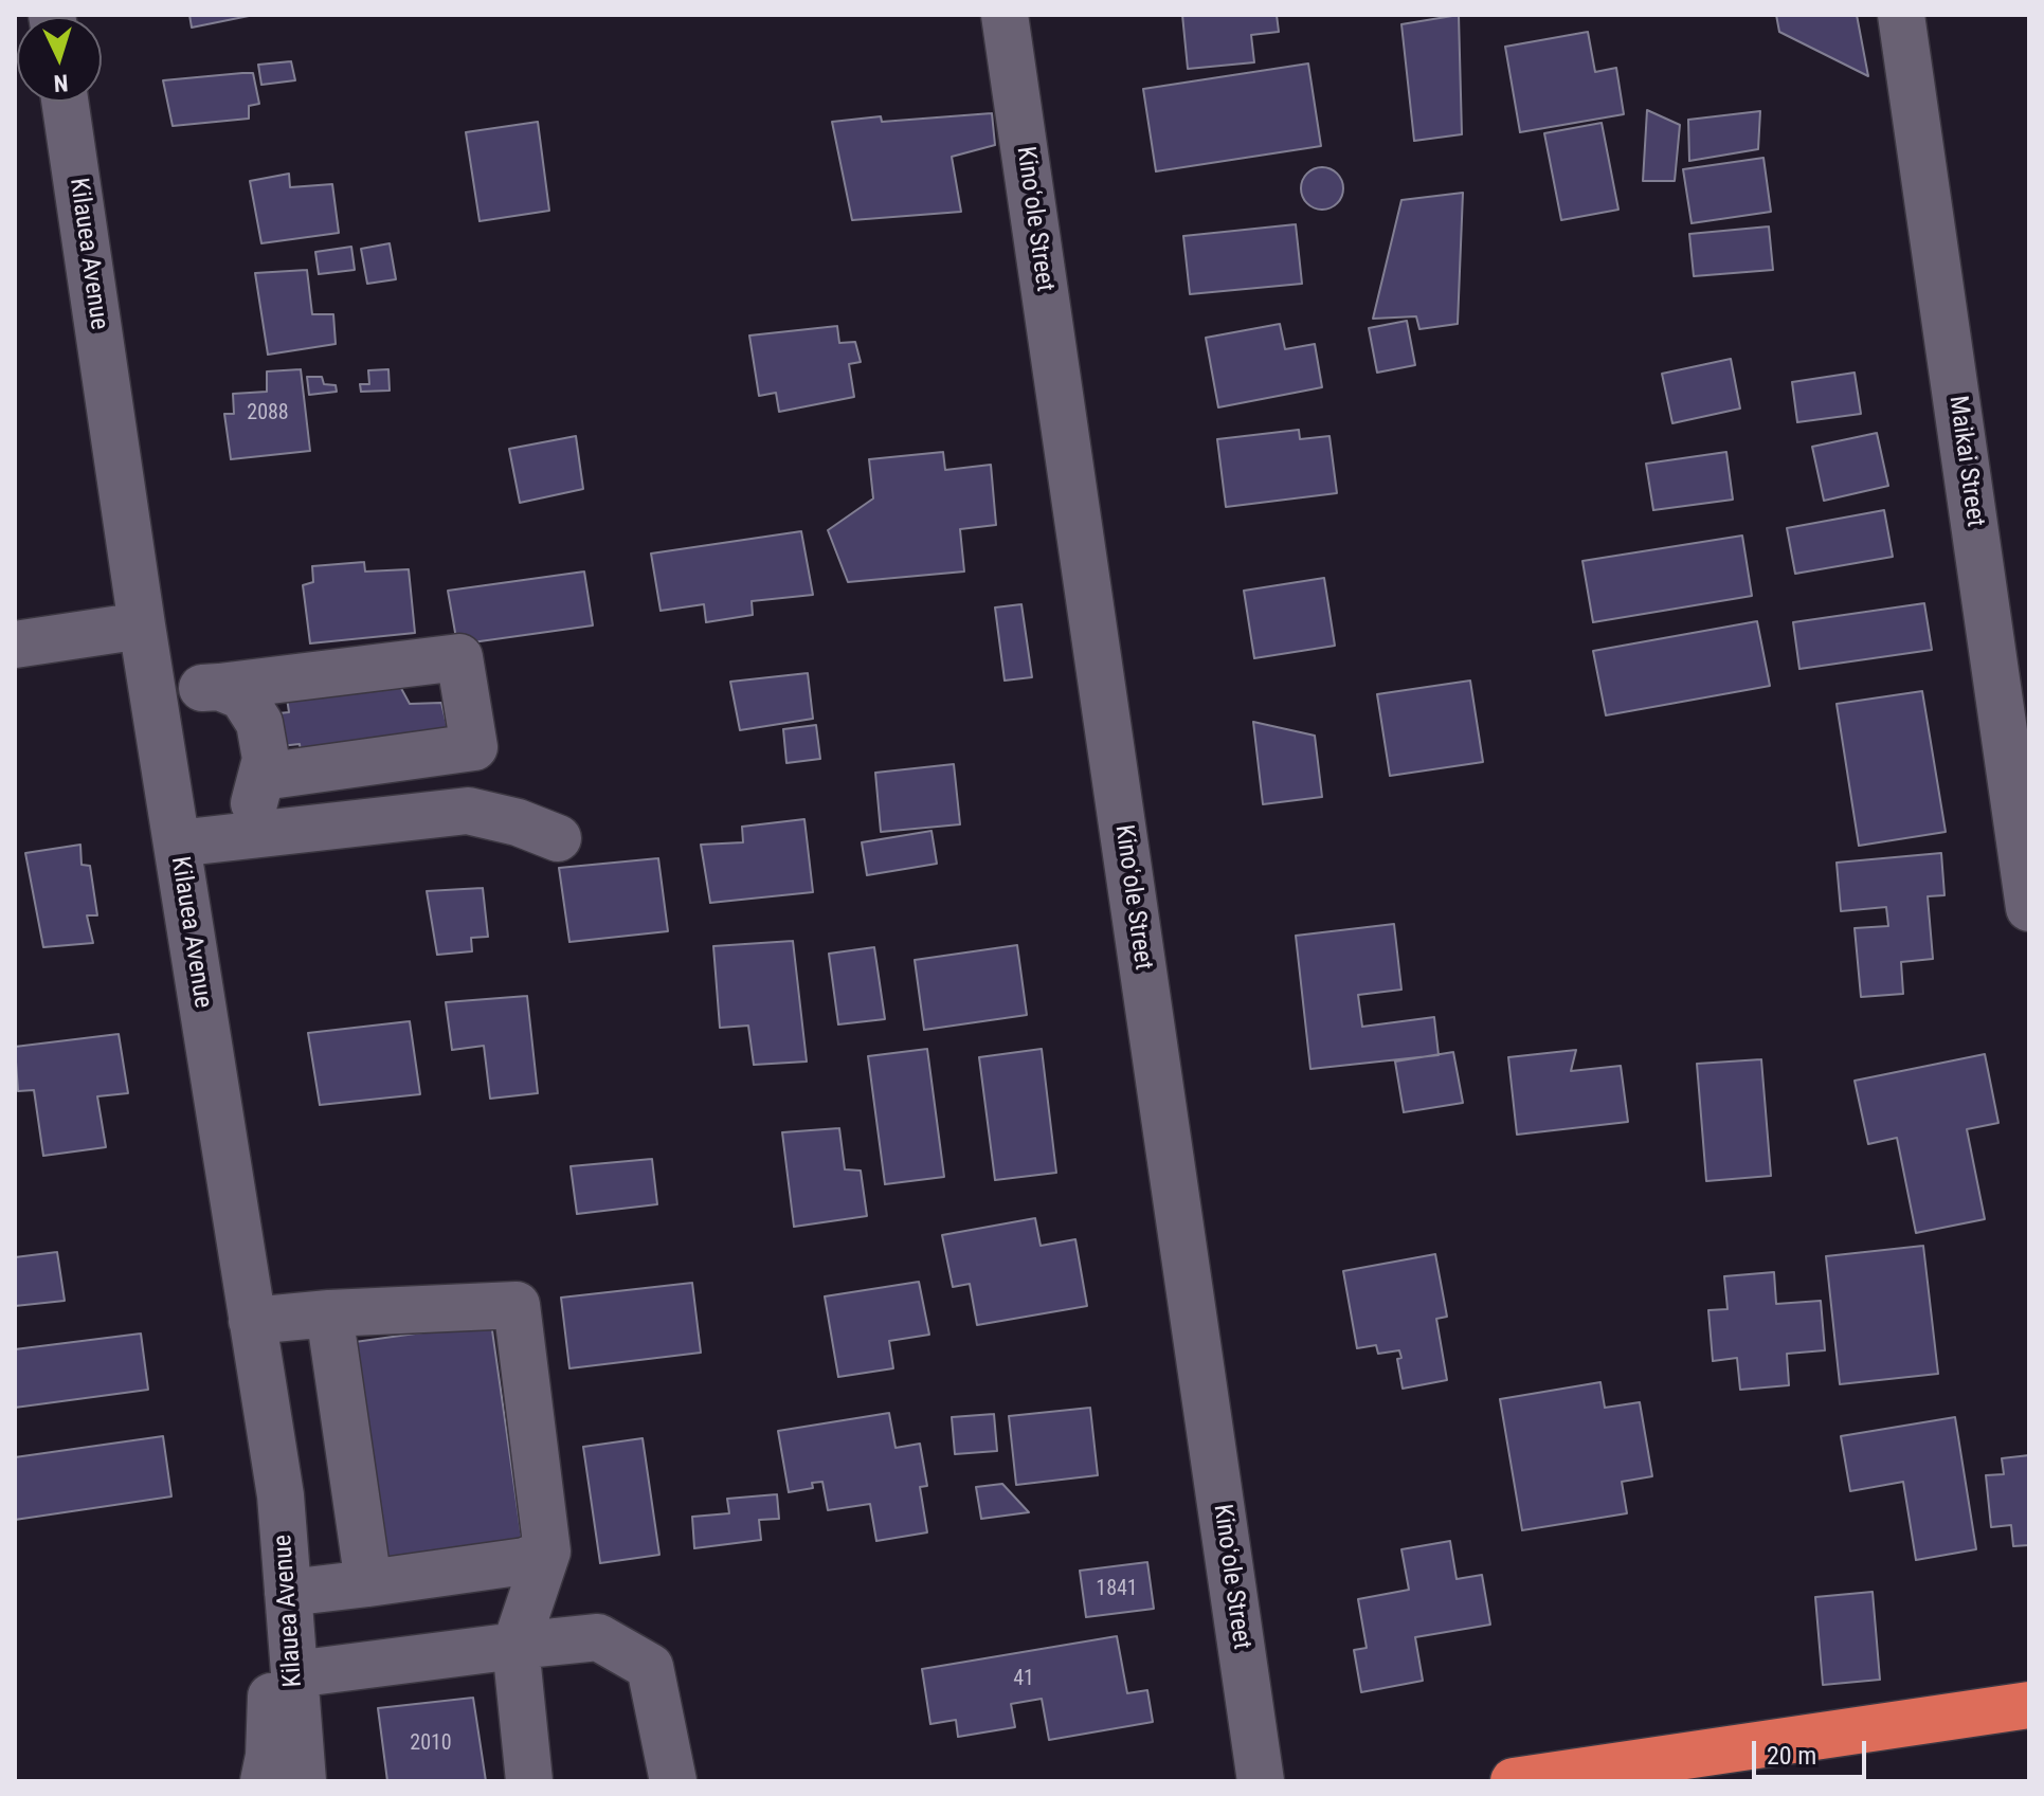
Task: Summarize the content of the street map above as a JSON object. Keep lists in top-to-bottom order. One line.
{"streets":{"street":["Kinoʻole Street","Kilauea Avenue","Maikai Street"]},"house_numbers":["2088","1841","41","2010"],"scale_bar":"20 m","north":"bottom"}
